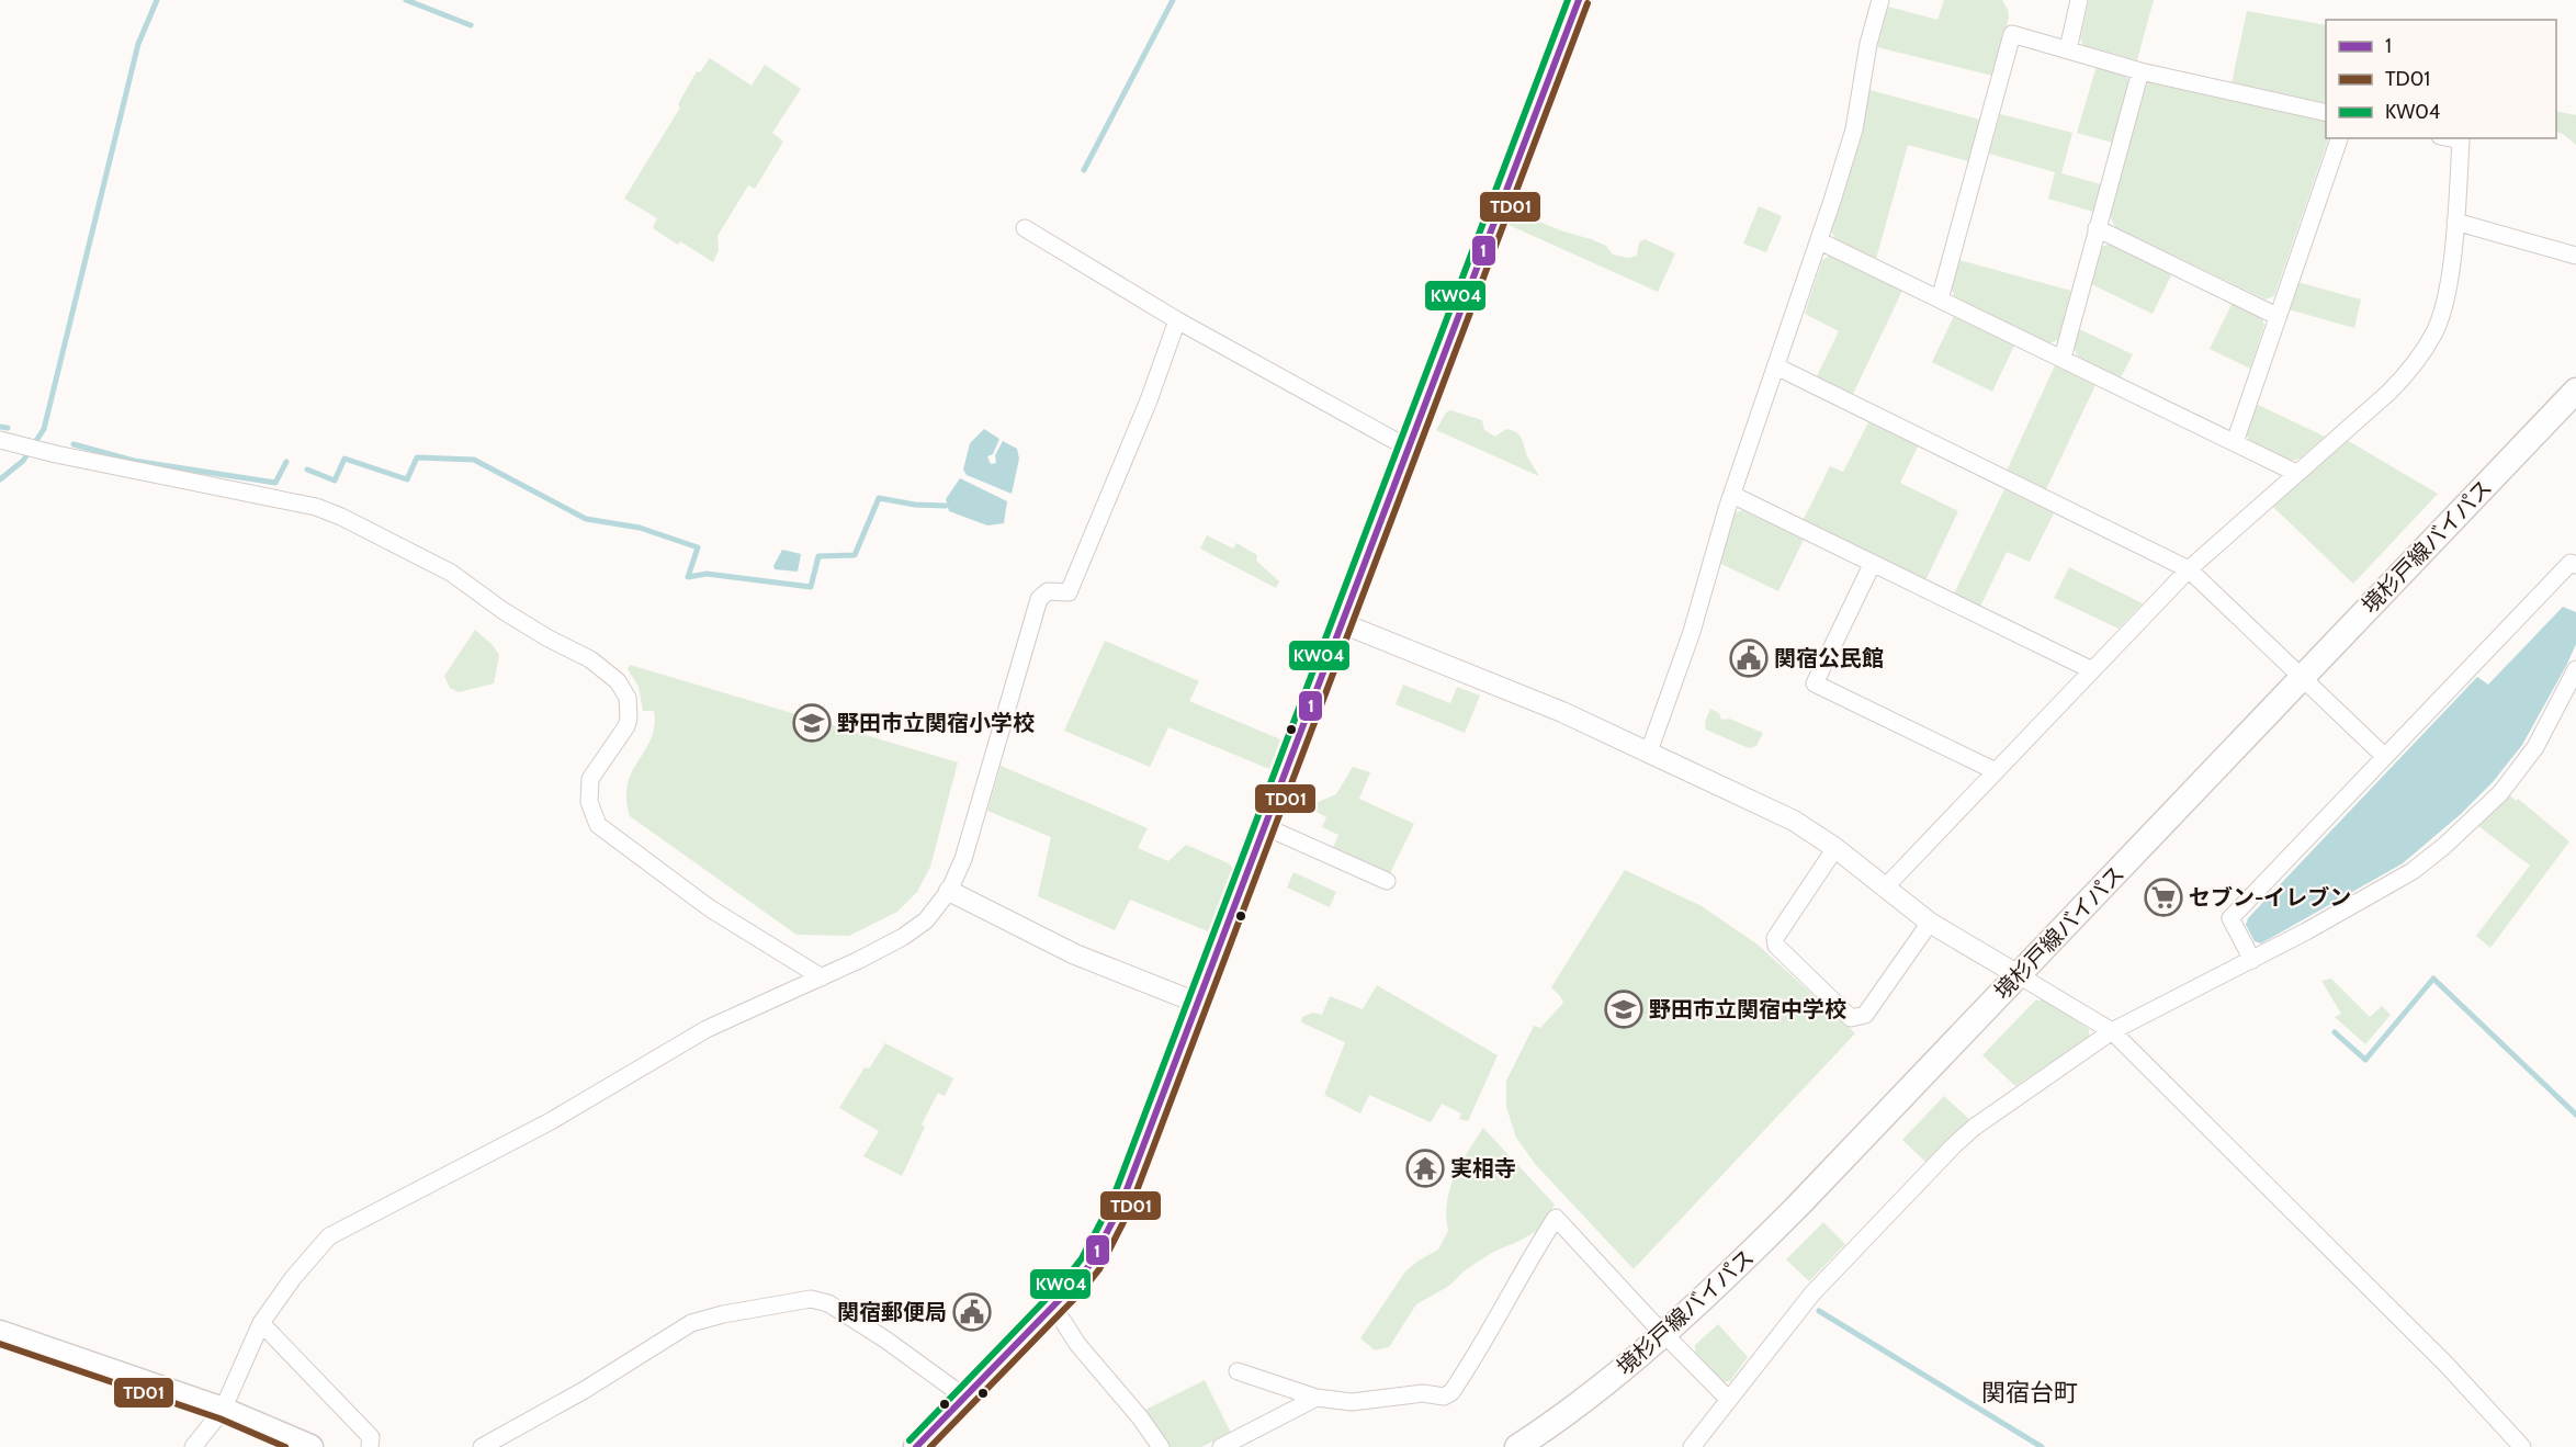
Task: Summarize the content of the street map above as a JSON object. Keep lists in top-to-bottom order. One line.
{"streets":{"main road":["境杉戸線バイパス"]},"districts":["関宿台町"],"places":{"public building":["関宿公民館","関宿郵便局"],"school or university":["野田市立関宿小学校","野田市立関宿中学校"],"supermarket":["セブン-イレブン"],"temple":["実相寺"]},"lines":["transit line 1","transit line KW04","transit line TD01"],"legend":["1","TD01","KW04"]}
